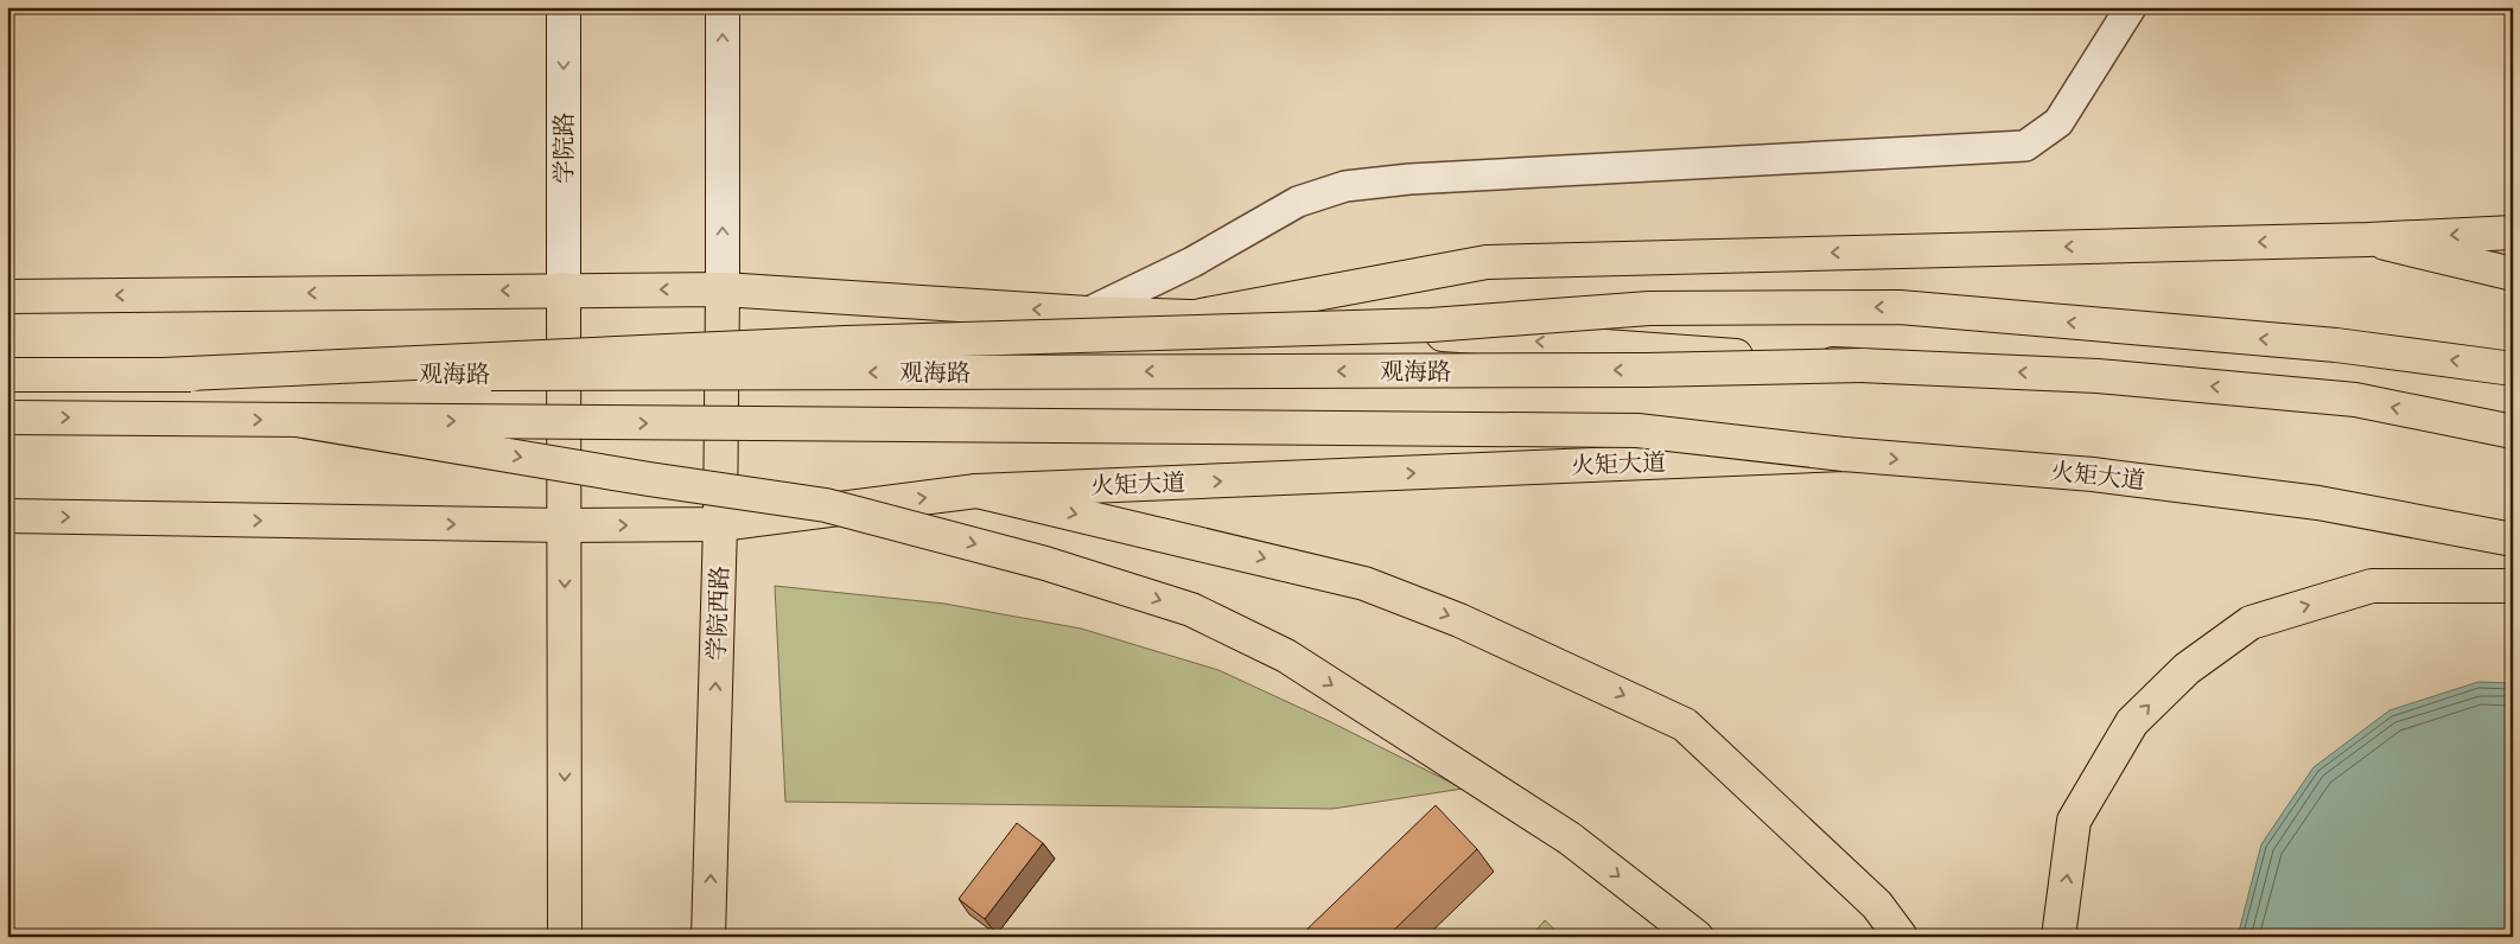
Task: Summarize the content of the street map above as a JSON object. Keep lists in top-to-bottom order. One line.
{"streets":{"main road":["学院路","观海路","火矩大道","学院西路"]},"crossings":[["观海路","火矩大道"],["火矩大道","学院西路"]]}
